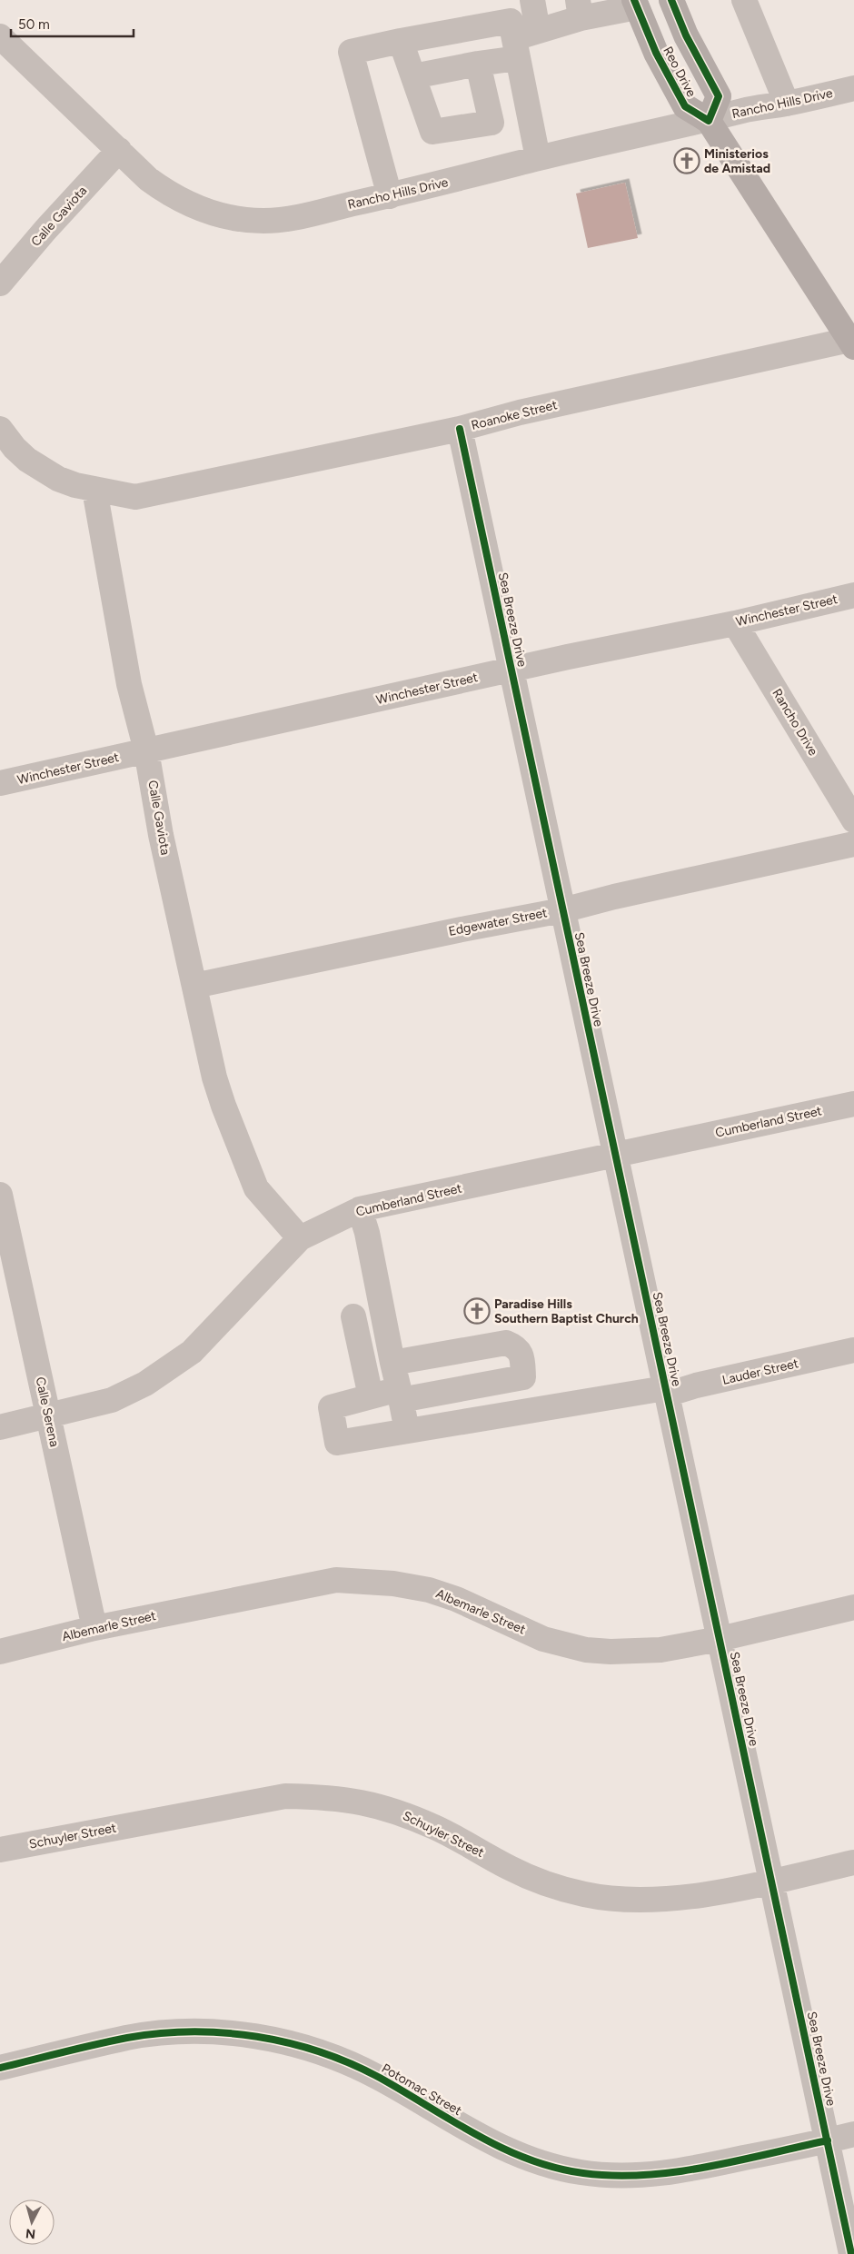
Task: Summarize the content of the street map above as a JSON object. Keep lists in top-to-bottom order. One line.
{"streets":{"main road":["Reo Drive"],"street":["Rancho Hills Drive","Calle Gaviota","Roanoke Street","Winchester Street","Sea Breeze Drive","Rancho Drive","Edgewater Street","Cumberland Street","Lauder Street","Calle Serena","Albemarle Street","Schuyler Street","Potomac Street"]},"crossings":[["Reo Drive","Rancho Hills Drive"],["Reo Drive","Roanoke Street"],["Rancho Hills Drive","Calle Gaviota"],["Calle Gaviota","Roanoke Street"],["Calle Gaviota","Winchester Street"],["Calle Gaviota","Edgewater Street"],["Calle Gaviota","Cumberland Street"],["Roanoke Street","Sea Breeze Drive"],["Winchester Street","Sea Breeze Drive"],["Winchester Street","Rancho Drive"],["Sea Breeze Drive","Edgewater Street"],["Sea Breeze Drive","Cumberland Street"],["Sea Breeze Drive","Lauder Street"],["Sea Breeze Drive","Albemarle Street"],["Sea Breeze Drive","Schuyler Street"],["Sea Breeze Drive","Potomac Street"],["Cumberland Street","Calle Serena"],["Calle Serena","Albemarle Street"]],"places":{"church":["Ministerios de Amistad","Paradise Hills Southern Baptist Church"]},"scale_bar":"50 m","north":"bottom"}
